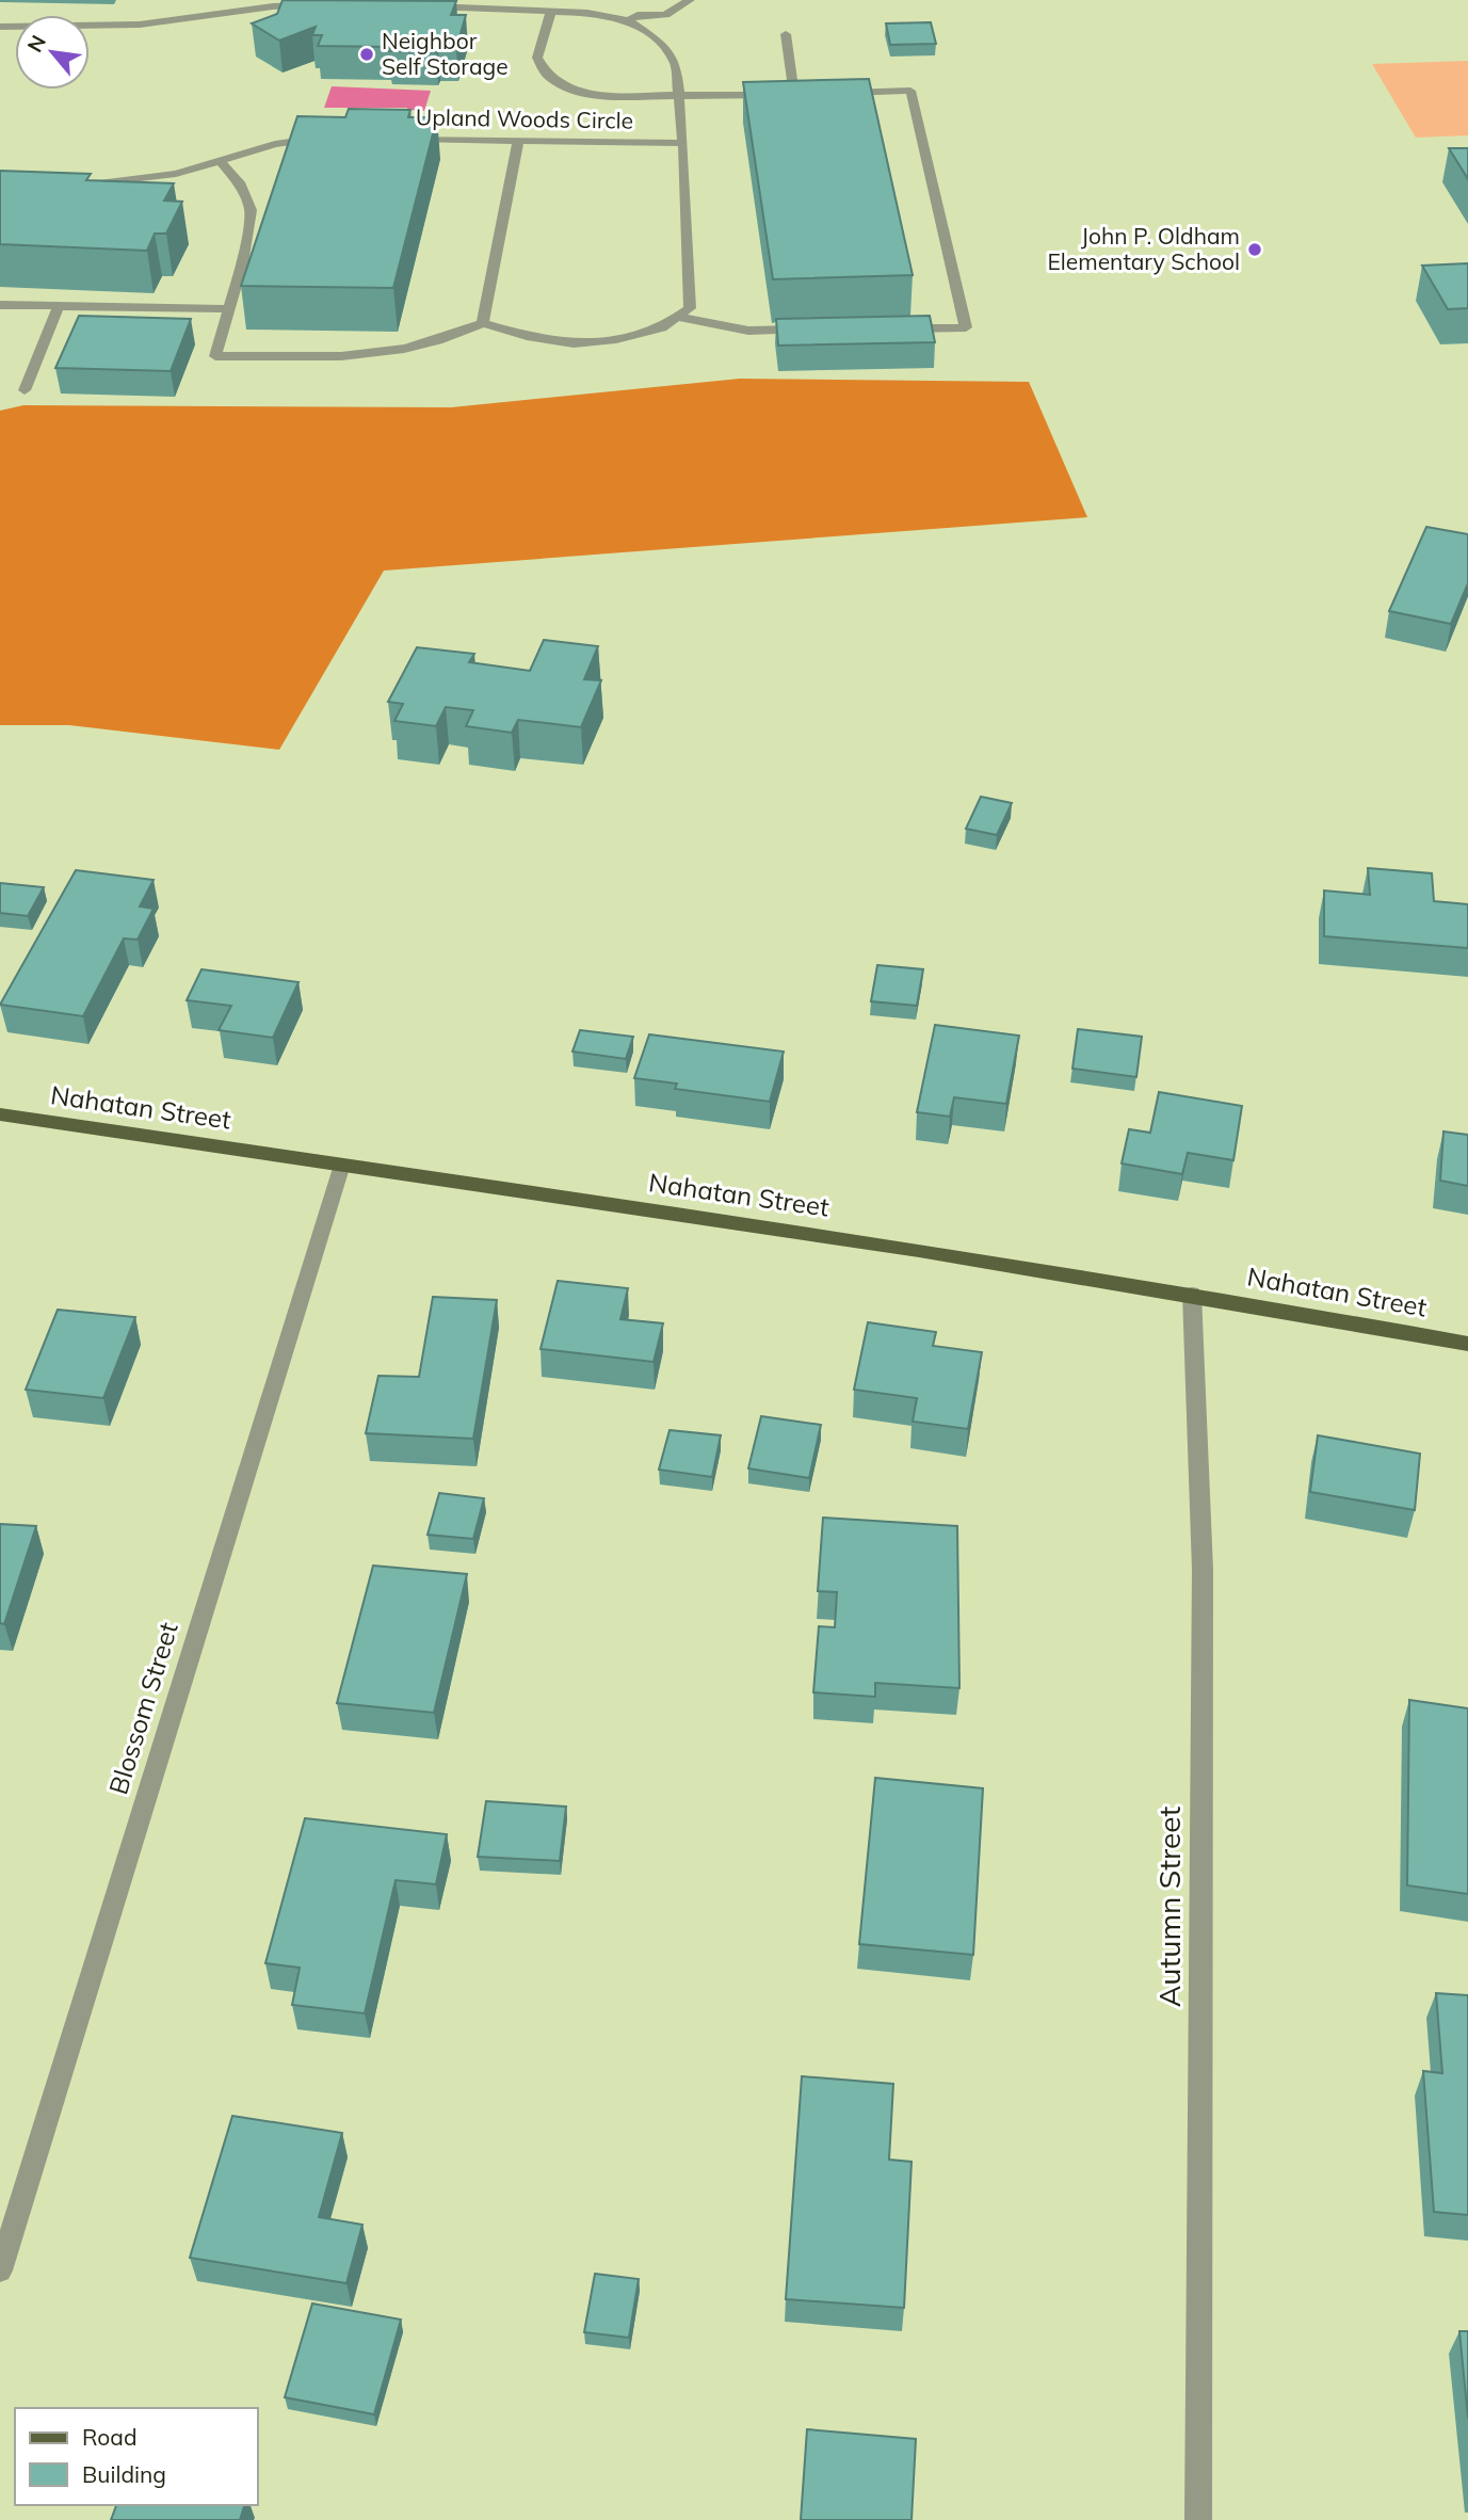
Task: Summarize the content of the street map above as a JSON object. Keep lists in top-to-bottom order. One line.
{"streets":{"main road":["Nahatan Street"],"street":["Upland Woods Circle","Blossom Street","Autumn Street"]},"crossings":[["Nahatan Street","Blossom Street"],["Nahatan Street","Autumn Street"]],"places":["Neighbor Self Storage","John P. Oldham Elementary School"],"legend":["Road","Building"],"north":"top left"}
